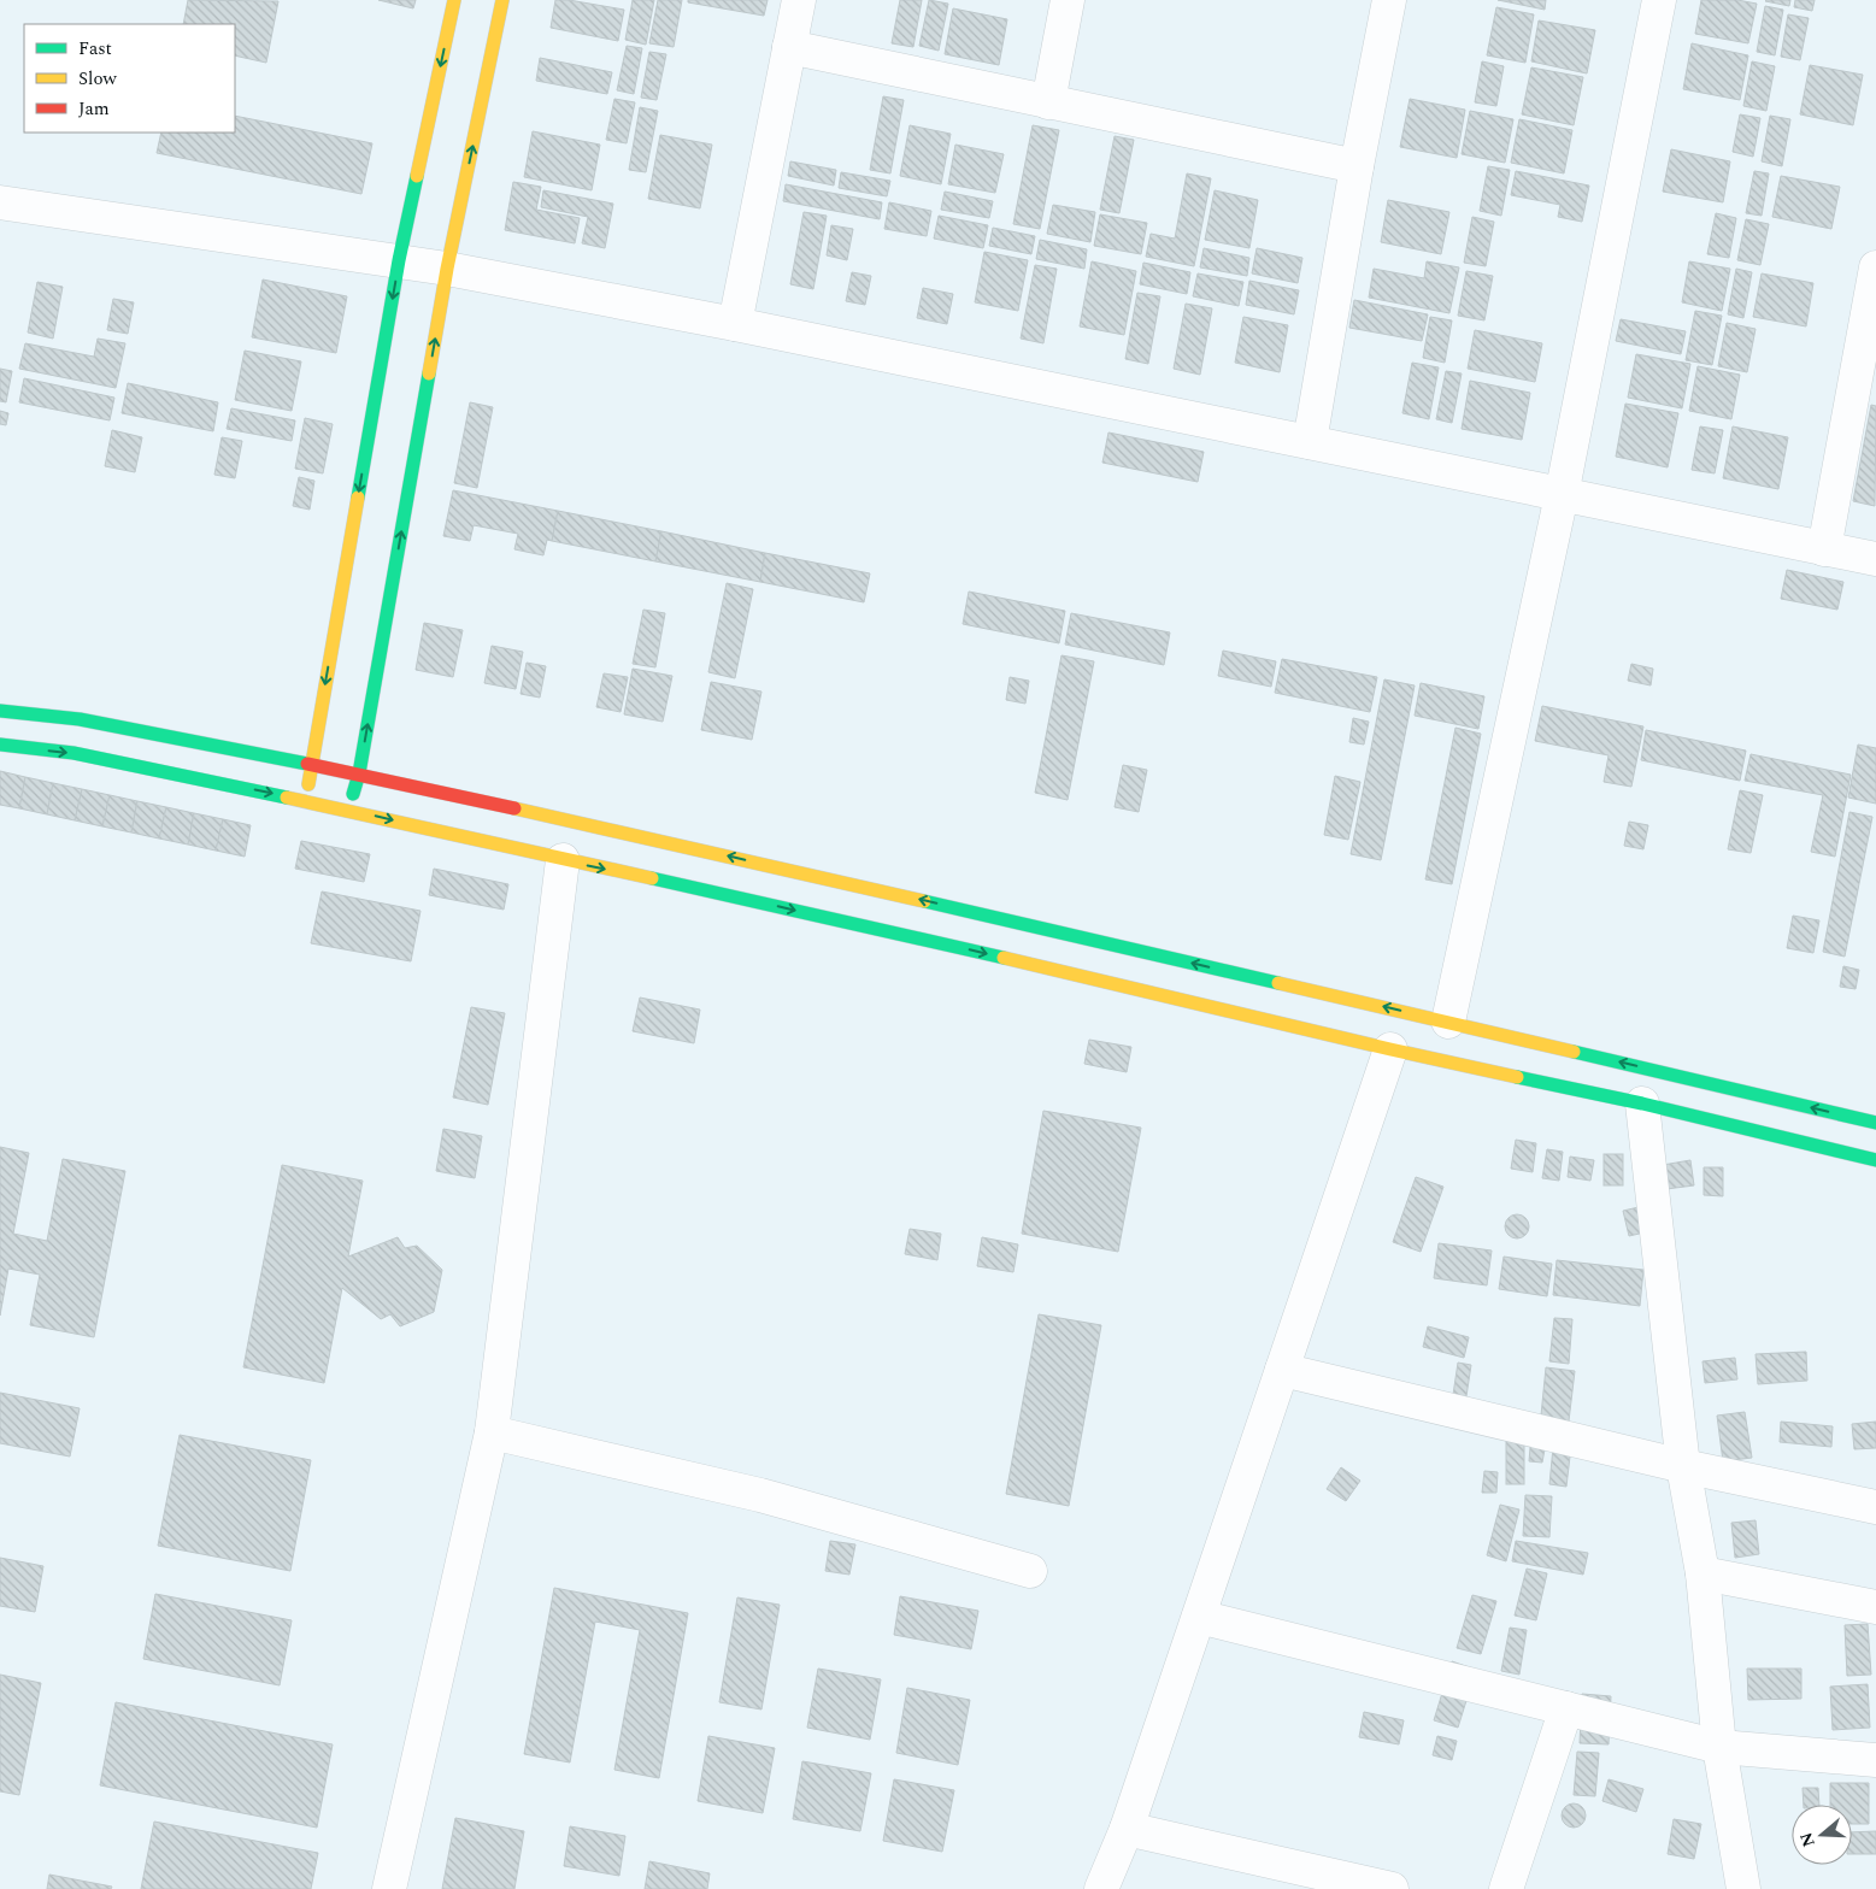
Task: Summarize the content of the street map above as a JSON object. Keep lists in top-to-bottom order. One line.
{"legend":["Fast","Slow","Jam"],"north":"left"}
